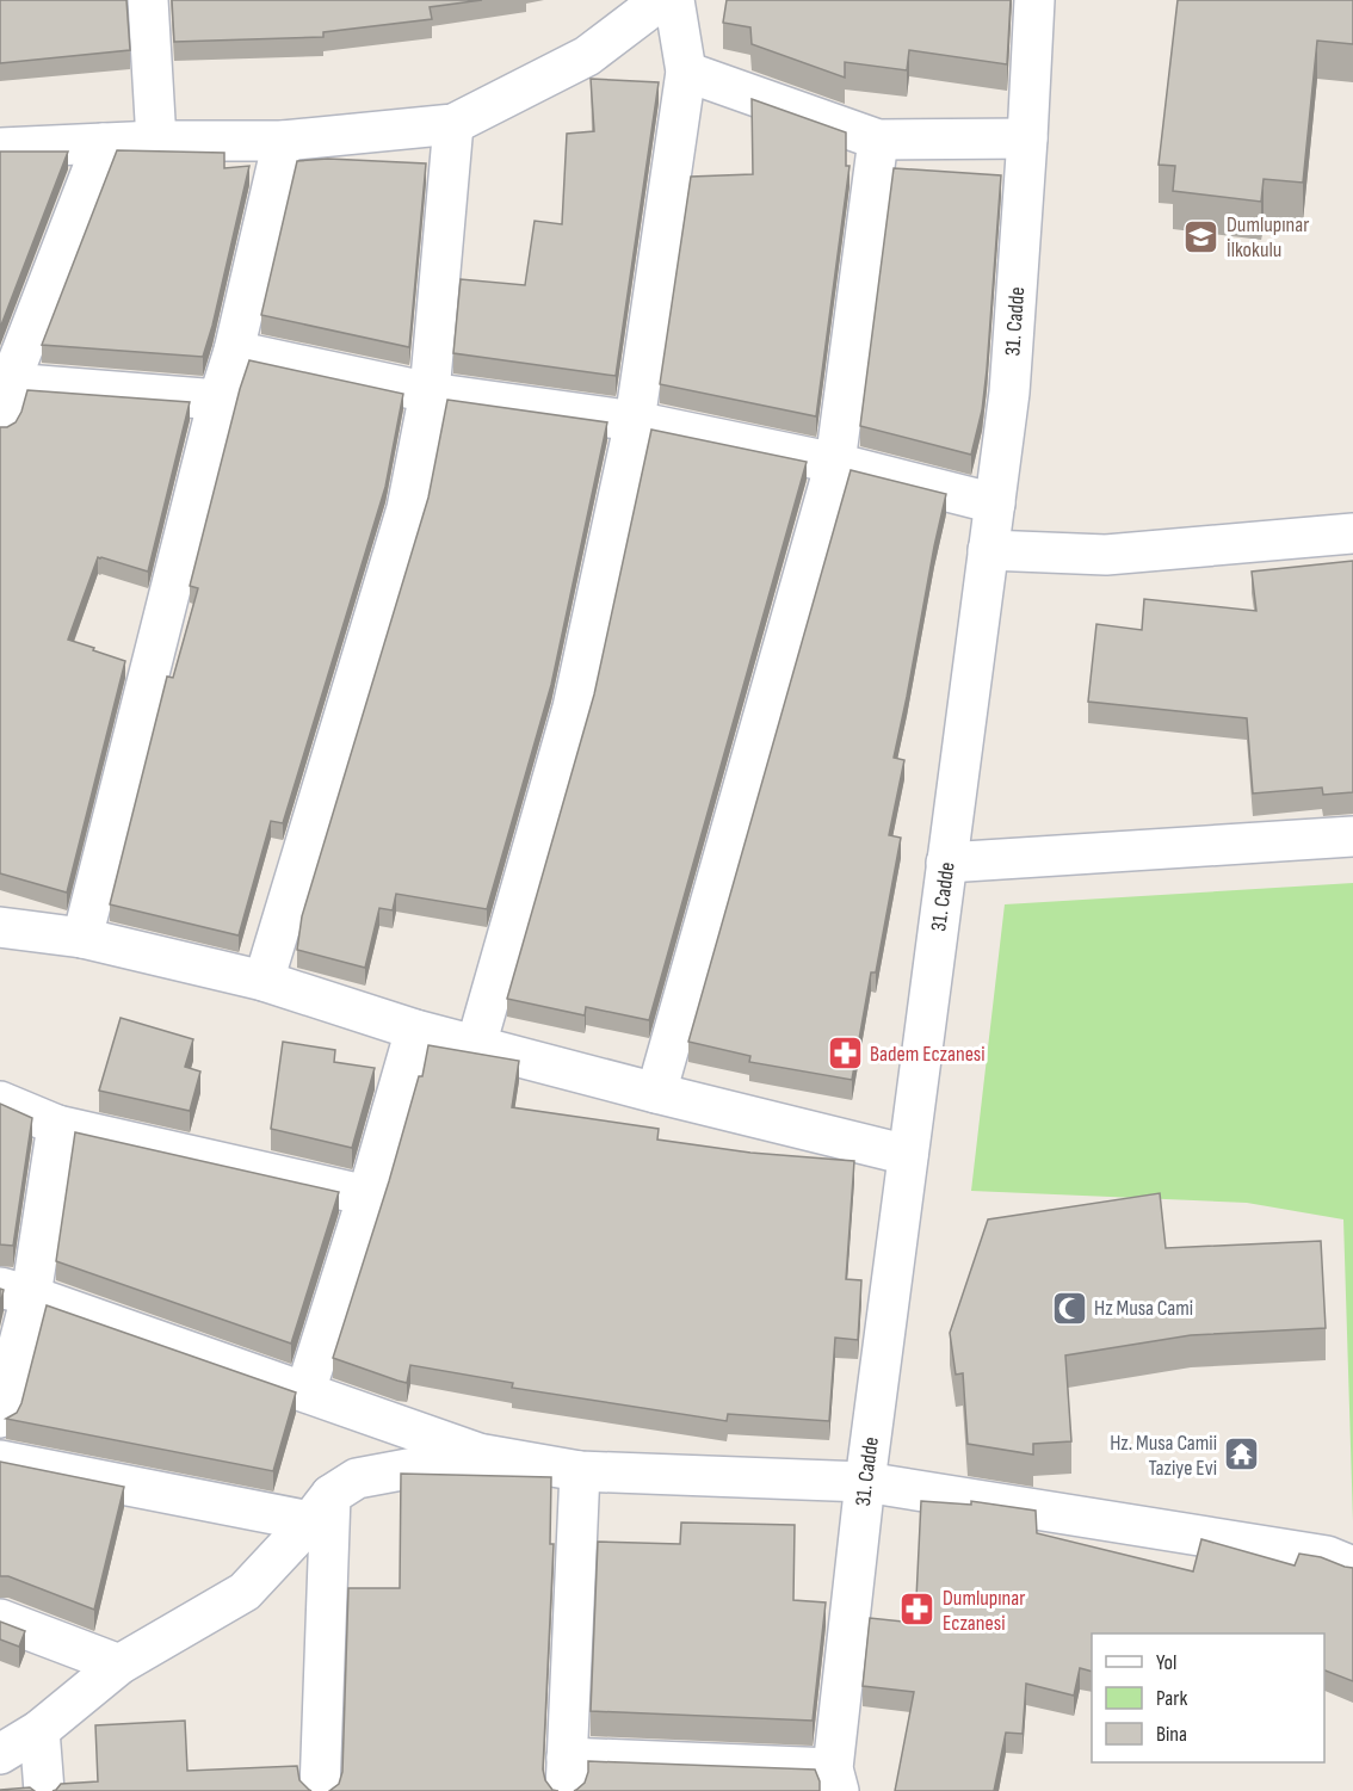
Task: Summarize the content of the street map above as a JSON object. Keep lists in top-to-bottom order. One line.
{"streets":{"street":["31. Cadde"]},"places":{"school or university":["Dumlupınar İlkokulu"],"pharmacy":["Badem Eczanesi","Dumlupınar Eczanesi"],"mosque":["Hz Musa Cami"],"temple":["Hz. Musa Camii Taziye Evi"]},"legend":["Yol","Park","Bina"]}
